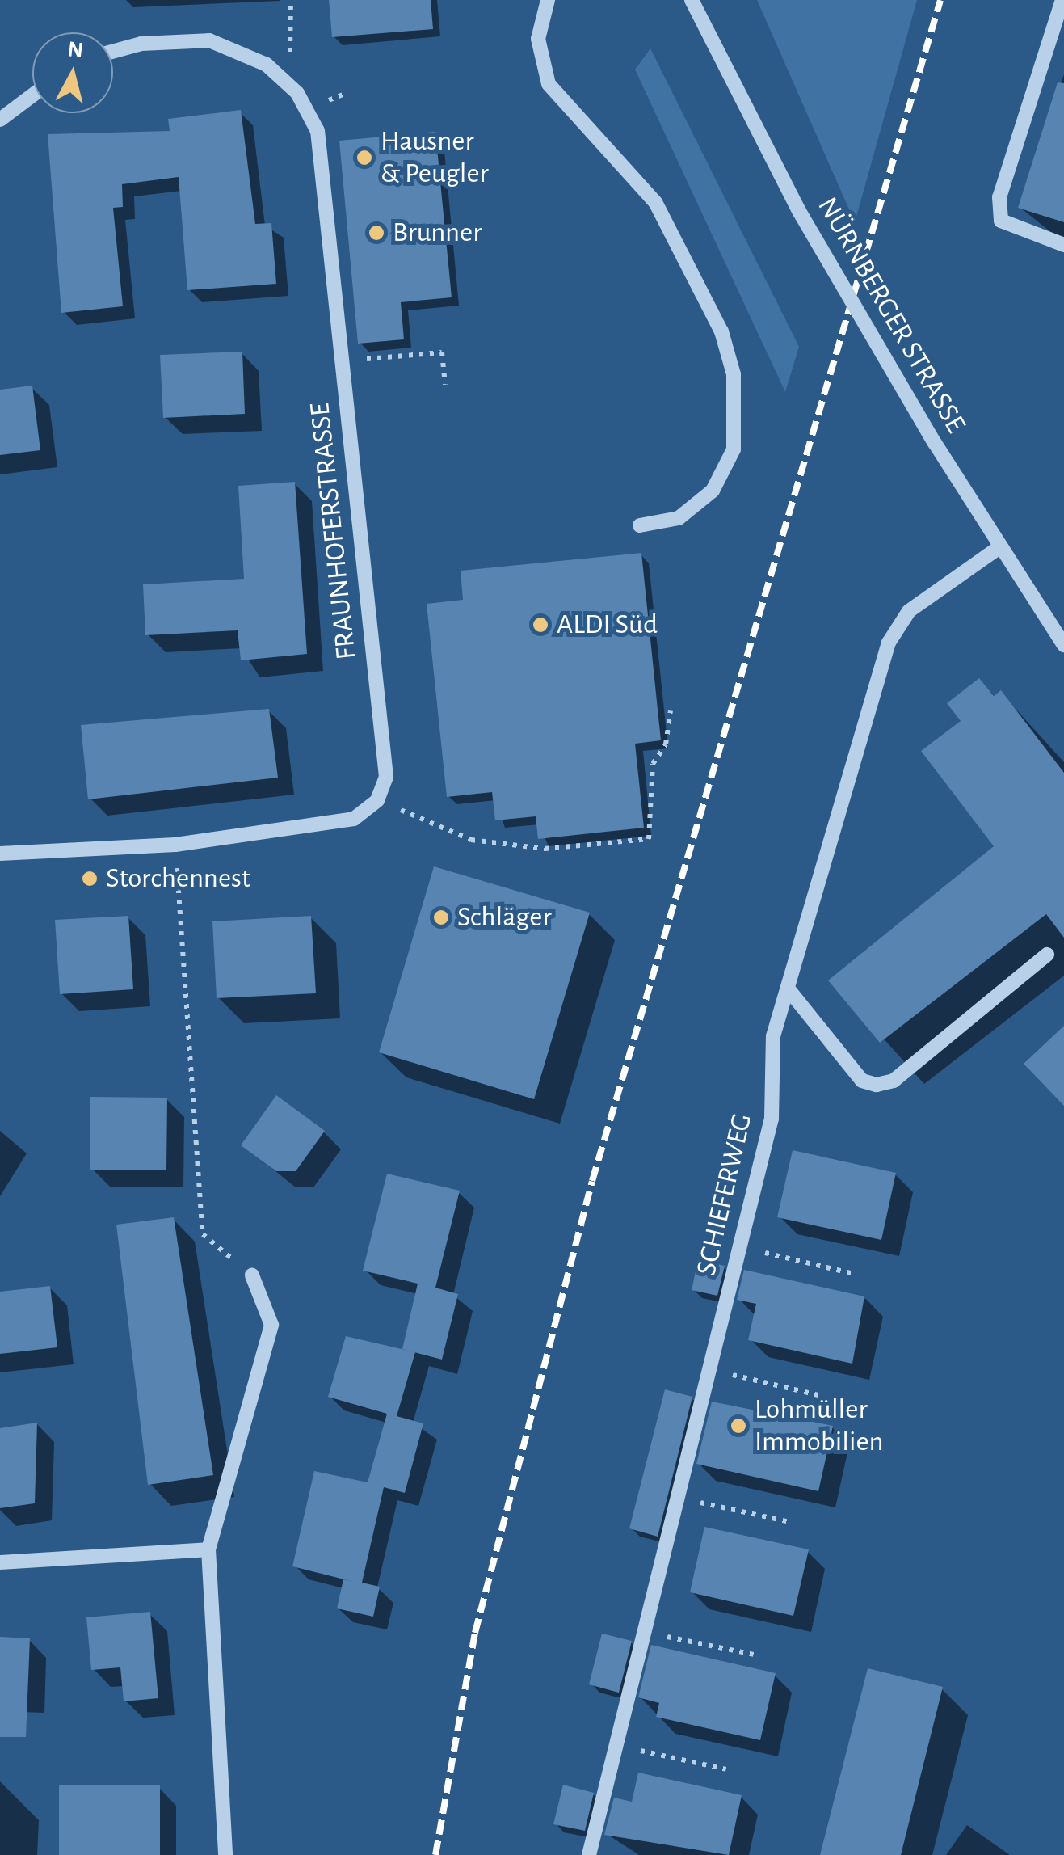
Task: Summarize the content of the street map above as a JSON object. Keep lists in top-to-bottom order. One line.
{"streets":{"street":["NÜRNBERGER STRASSE","FRAUNHOFERSTRASSE","SCHIEFERWEG"]},"crossings":[["NÜRNBERGER STRASSE","SCHIEFERWEG"]],"places":["Hausner & Peugler","Brunner","ALDI Süd","Storchennest","Schläger","Lohmüller Immobilien"],"north":"top"}
